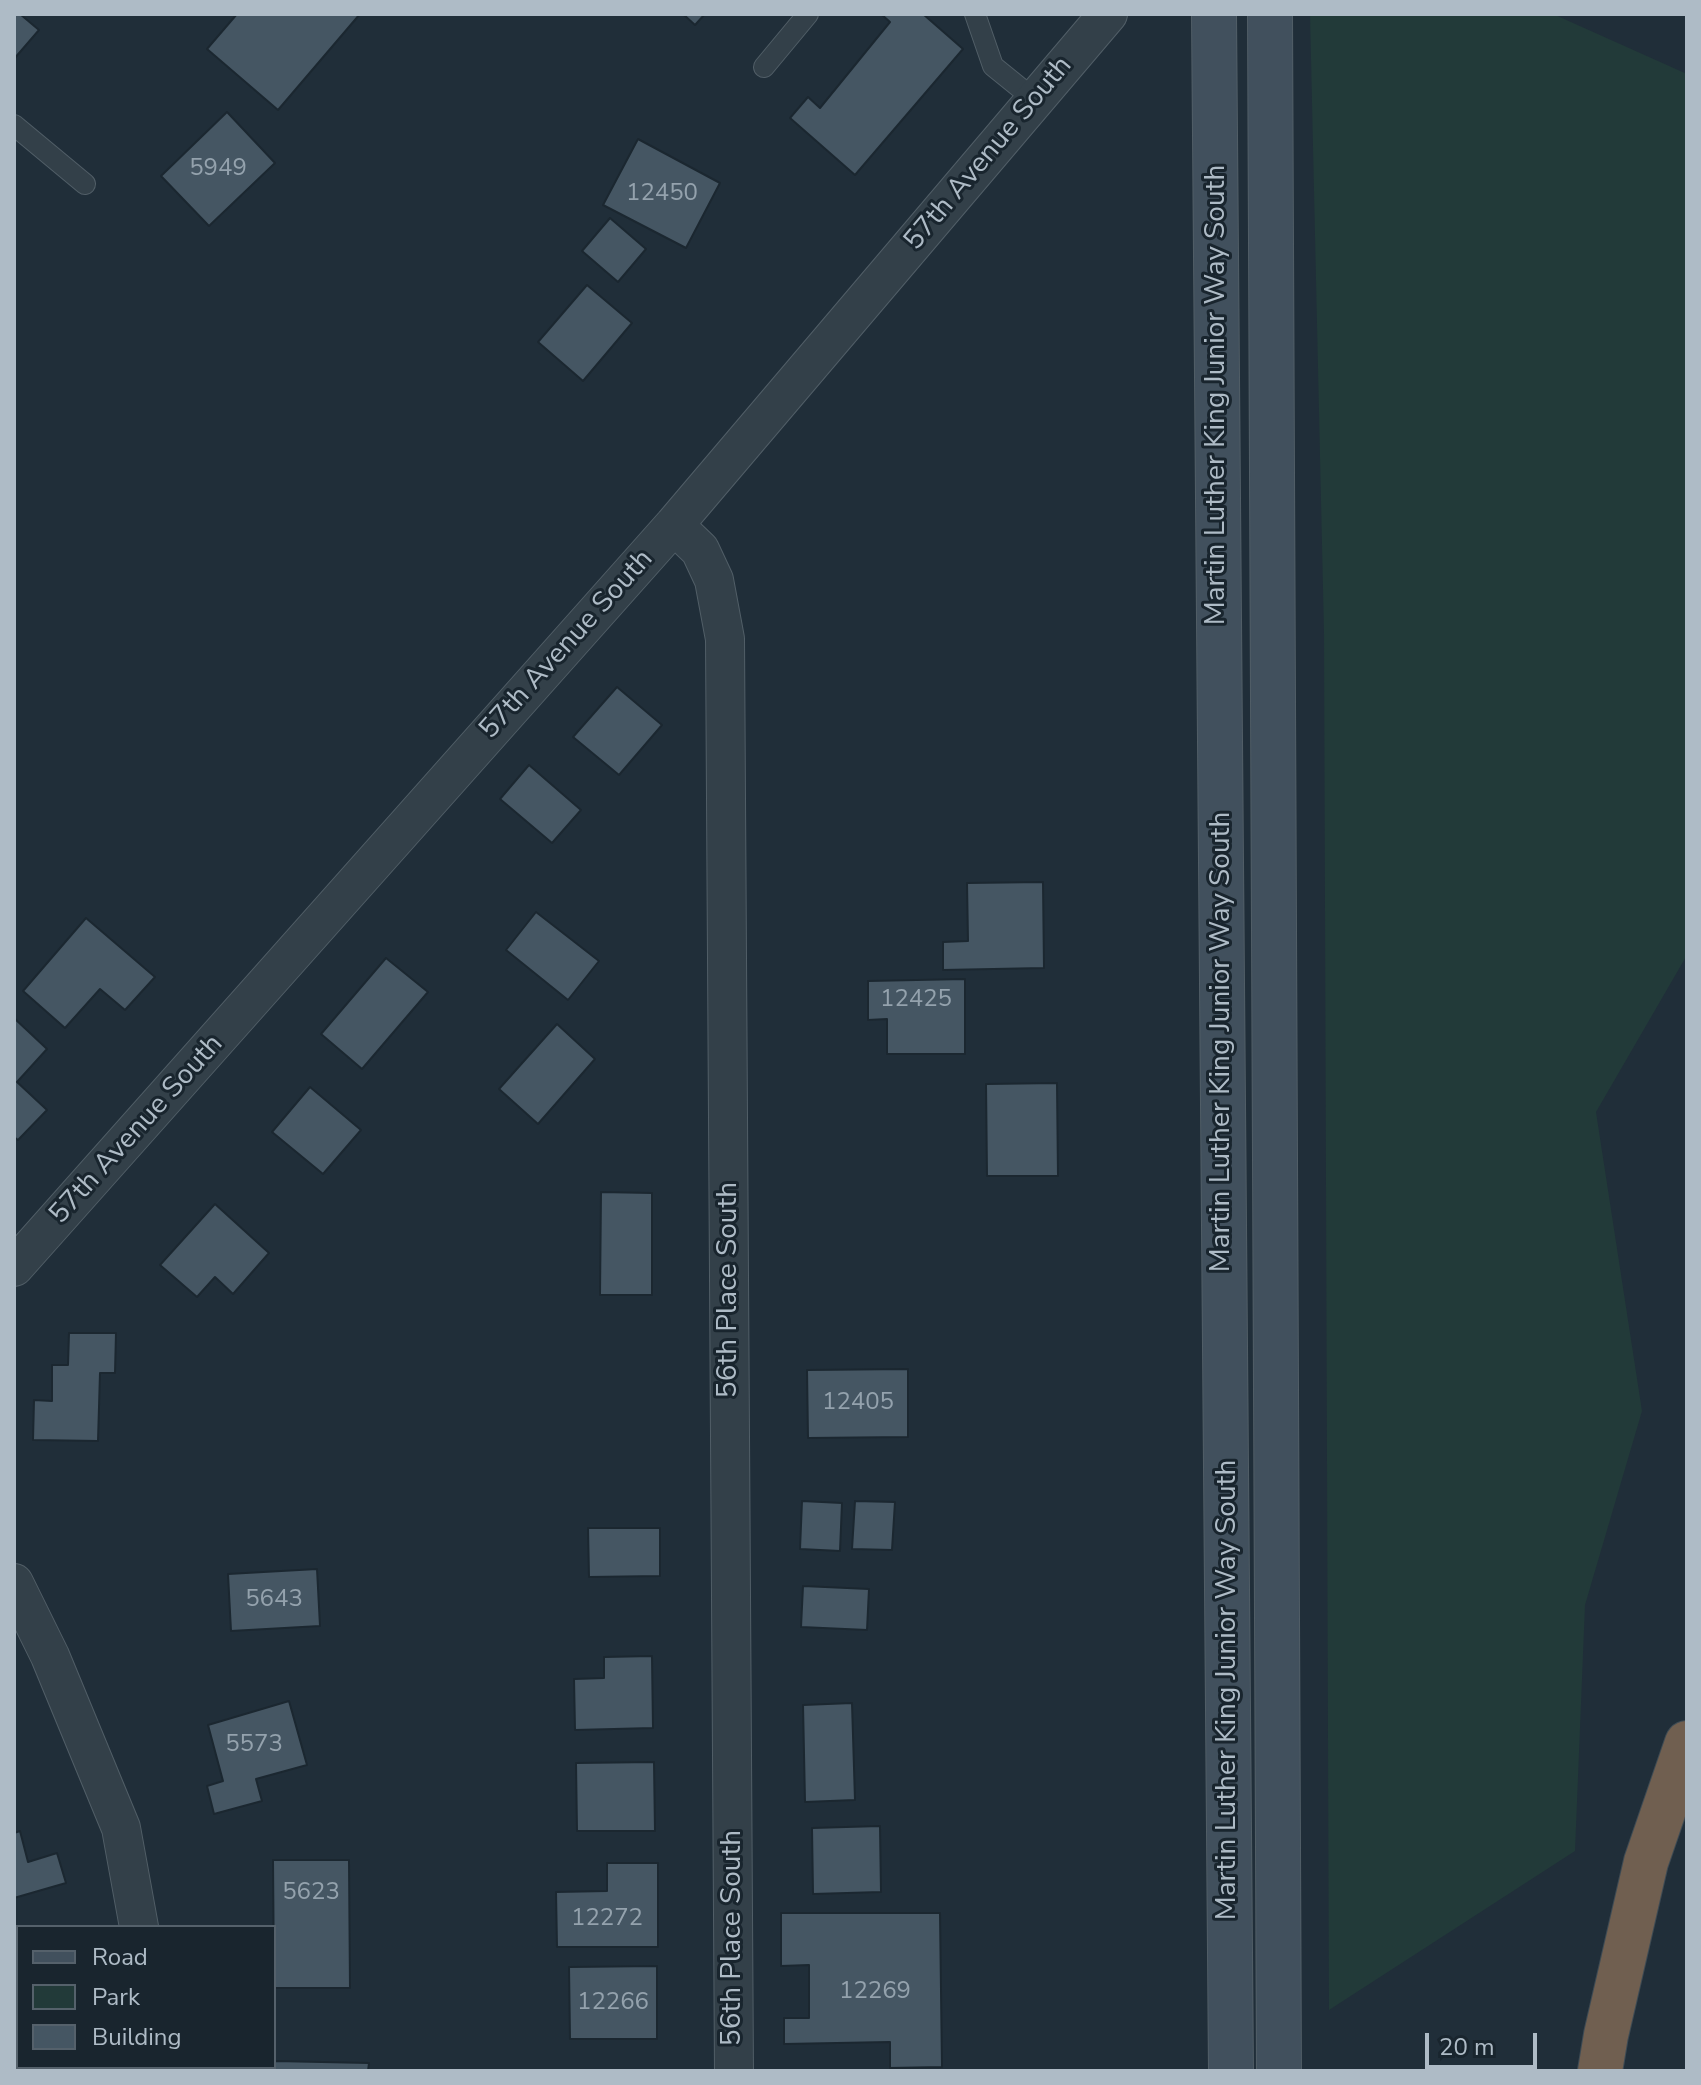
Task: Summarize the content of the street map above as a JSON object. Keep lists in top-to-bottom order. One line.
{"streets":{"main road":["Martin Luther King Junior Way South"],"street":["57th Avenue South","56th Place South"]},"crossings":[["57th Avenue South","56th Place South"]],"house_numbers":["5949","12450","12425","12405","5643","5573","5623","12272","12269","12266"],"legend":["Road","Park","Building"],"scale_bar":"20 m"}
